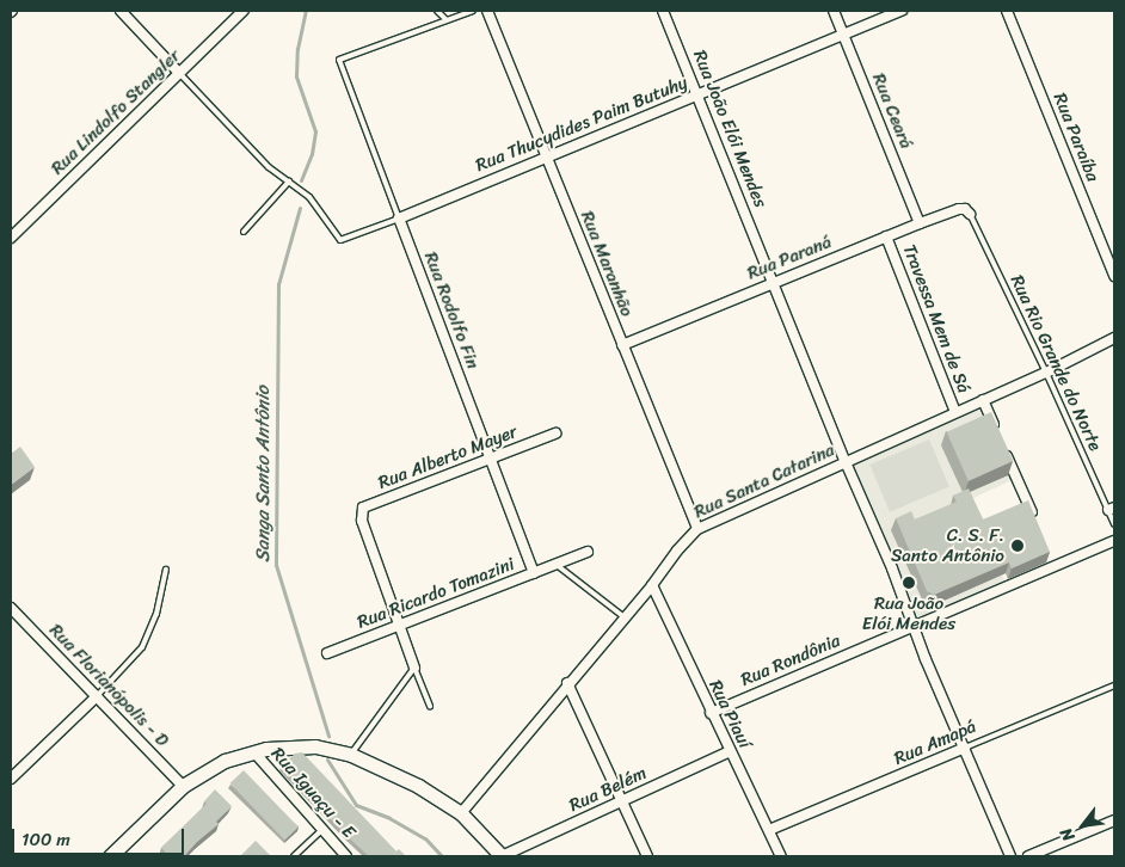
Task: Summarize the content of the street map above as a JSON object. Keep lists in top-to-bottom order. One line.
{"streets":{"street":["Rua Ceará","Rua Lindolfo Stangler","Rua Thucydides Paim Butuhy","Rua João Elói Mendes","Rua Paraíba","Rua Paraná","Rua Maranhão","Rua Rodolfo Fin","Travessa Mem de Sá","Rua Alberto Mayer","Rua Santa Catarina","Rua Ricardo Tomazini","Rua Rondônia","Rua Florianópolis - D","Rua Piauí","Rua Amapá","Rua Belém","Rua Iguaçu - E"],"lane":["Rua Rio Grande do Norte"]},"crossings":[["Rua Ceará","Rua Thucydides Paim Butuhy"],["Rua Ceará","Rua Paraná"],["Rua Thucydides Paim Butuhy","Rua João Elói Mendes"],["Rua Thucydides Paim Butuhy","Rua Maranhão"],["Rua Thucydides Paim Butuhy","Rua Rodolfo Fin"],["Rua João Elói Mendes","Rua Paraná"],["Rua João Elói Mendes","Rua Santa Catarina"],["Rua João Elói Mendes","Rua Rondônia"],["Rua João Elói Mendes","Rua Amapá"],["Rua Paraná","Rua Maranhão"],["Rua Paraná","Travessa Mem de Sá"],["Rua Paraná","Rua Rio Grande do Norte"],["Rua Maranhão","Rua Santa Catarina"],["Rua Rodolfo Fin","Rua Alberto Mayer"],["Rua Rodolfo Fin","Rua Ricardo Tomazini"],["Travessa Mem de Sá","Rua Santa Catarina"],["Rua Rio Grande do Norte","Rua Santa Catarina"],["Rua Alberto Mayer","Rua Ricardo Tomazini"],["Rua Santa Catarina","Rua Piauí"],["Rua Rondônia","Rua Piauí"],["Rua Piauí","Rua Amapá"],["Rua Piauí","Rua Belém"]],"water":["Sanga Santo Antônio"],"places":["C. S. F. Santo Antônio","Rua João Elói Mendes"],"scale_bar":"100 m","north":"bottom left"}
